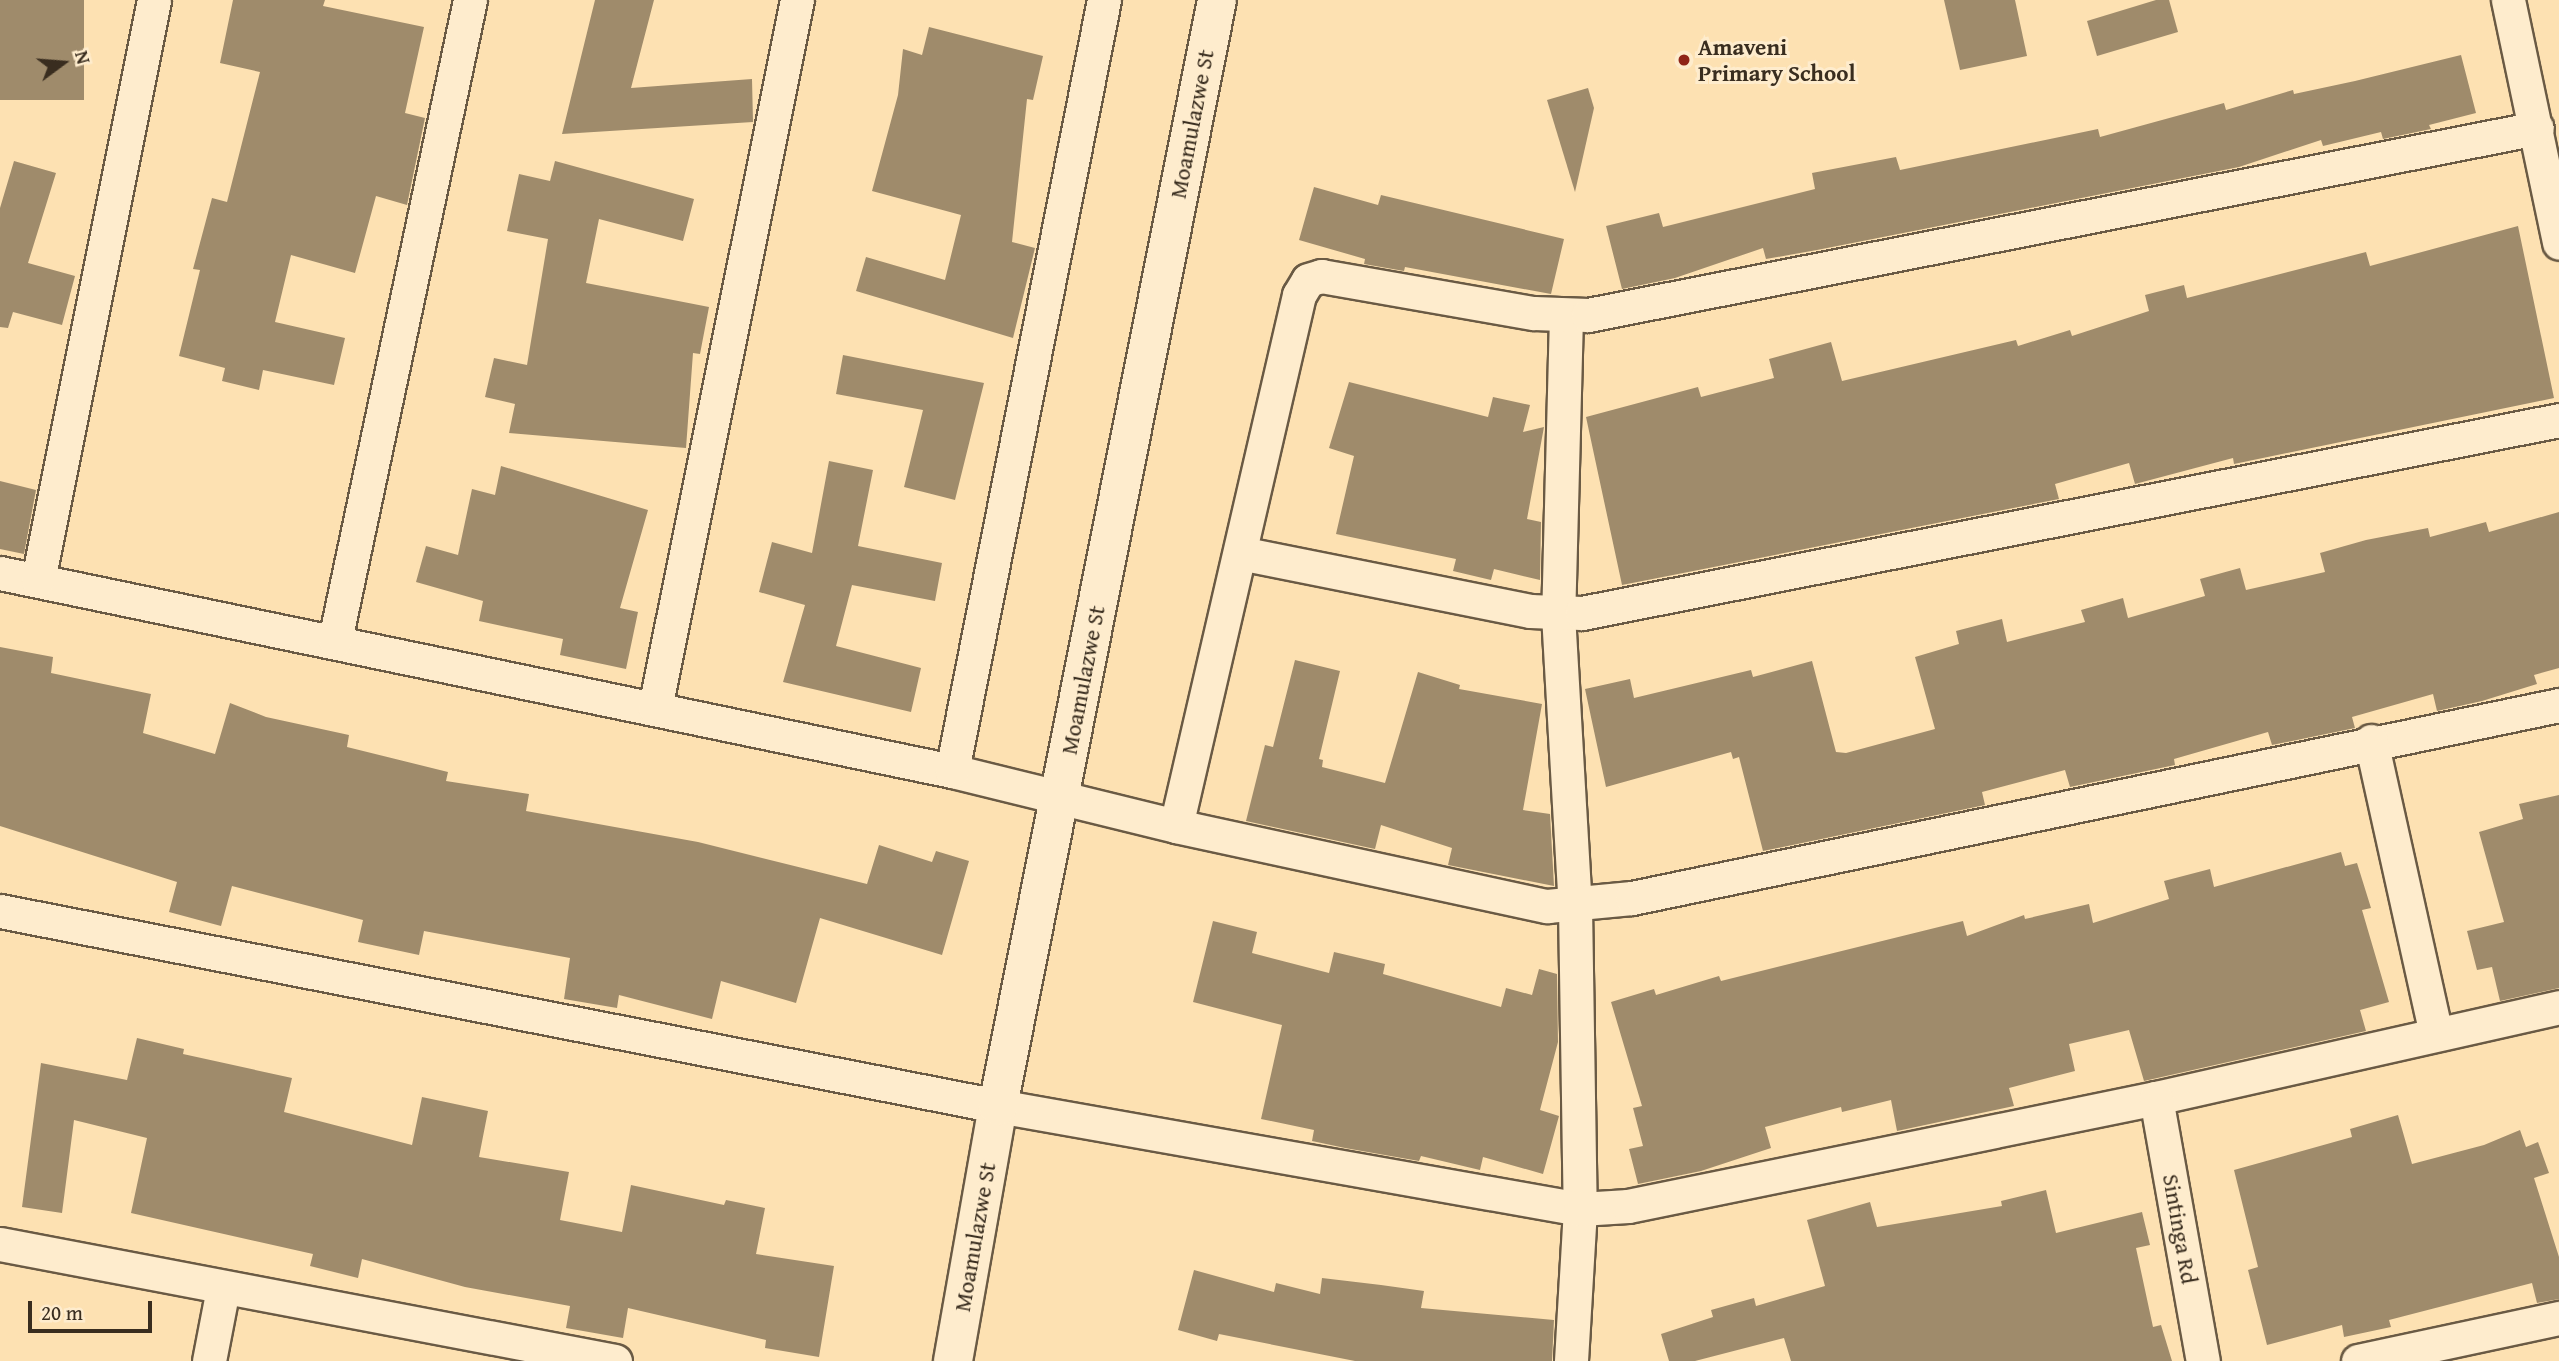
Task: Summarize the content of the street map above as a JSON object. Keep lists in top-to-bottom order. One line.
{"streets":{"street":["Moamulazwe St","Sintinga Rd"]},"places":["Amaveni Primary School"],"scale_bar":"20 m","north":"right"}
